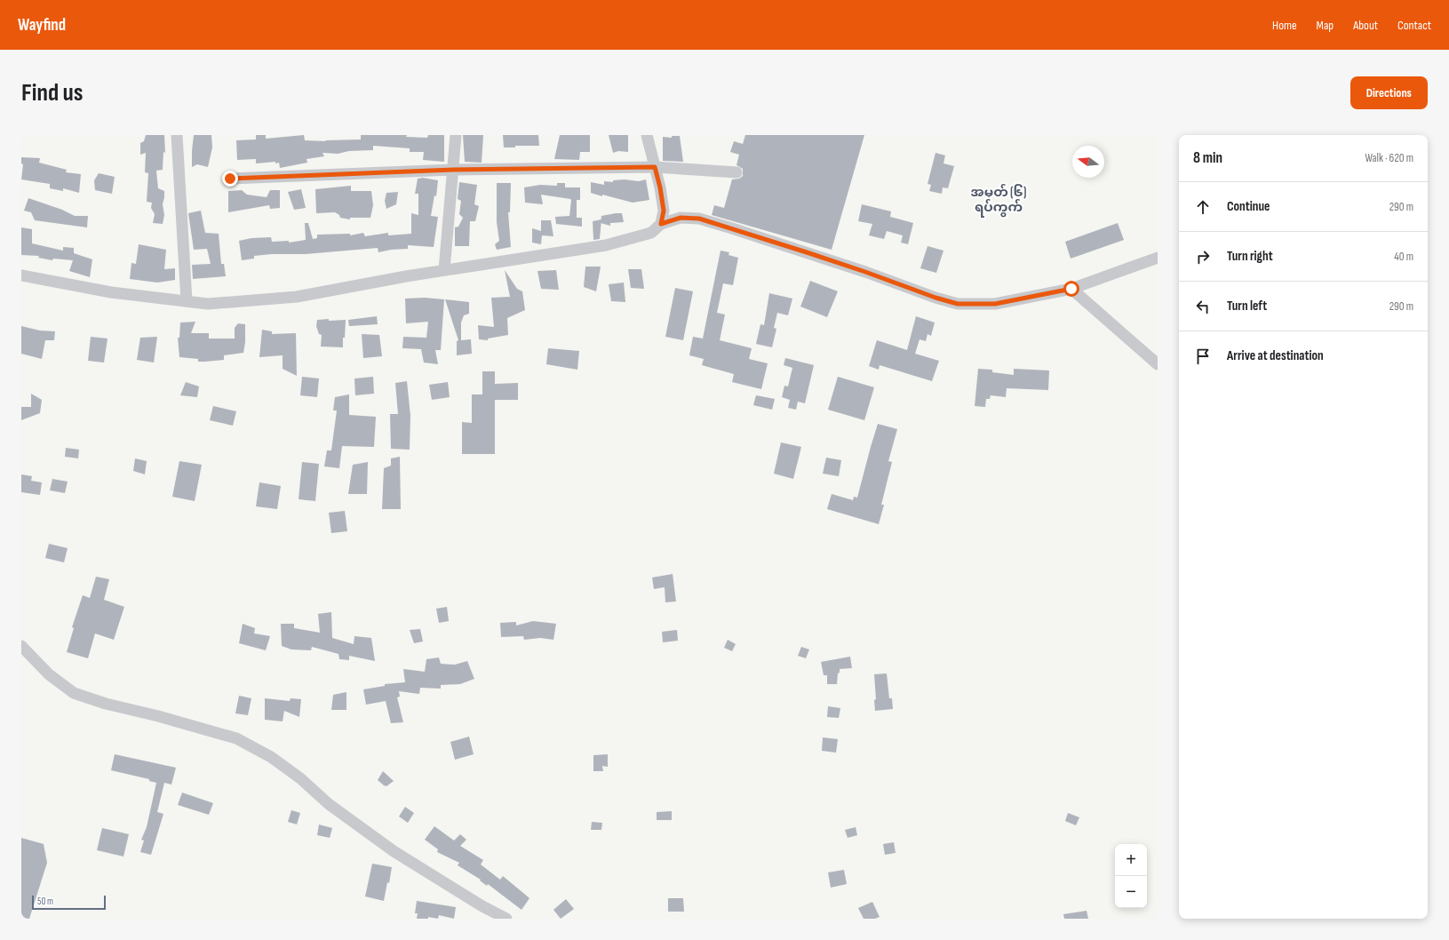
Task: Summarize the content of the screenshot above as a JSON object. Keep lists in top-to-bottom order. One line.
{"districts":["အမှတ် (၆) ရပ်ကွက်"],"scale_bar":"50 m","north":"left","page":{"header":"Wayfind","nav":["Home","Map","About","Contact"],"buttons":"Directions","title":"Find us","heading":["8 min","Walk · 620 m"],"list":[["Continue","290 m"],["Turn right","40 m"],["Turn left","290 m"],"Arrive at destination"],"map_buttons":["+","−"],"scale":"50 m"}}
